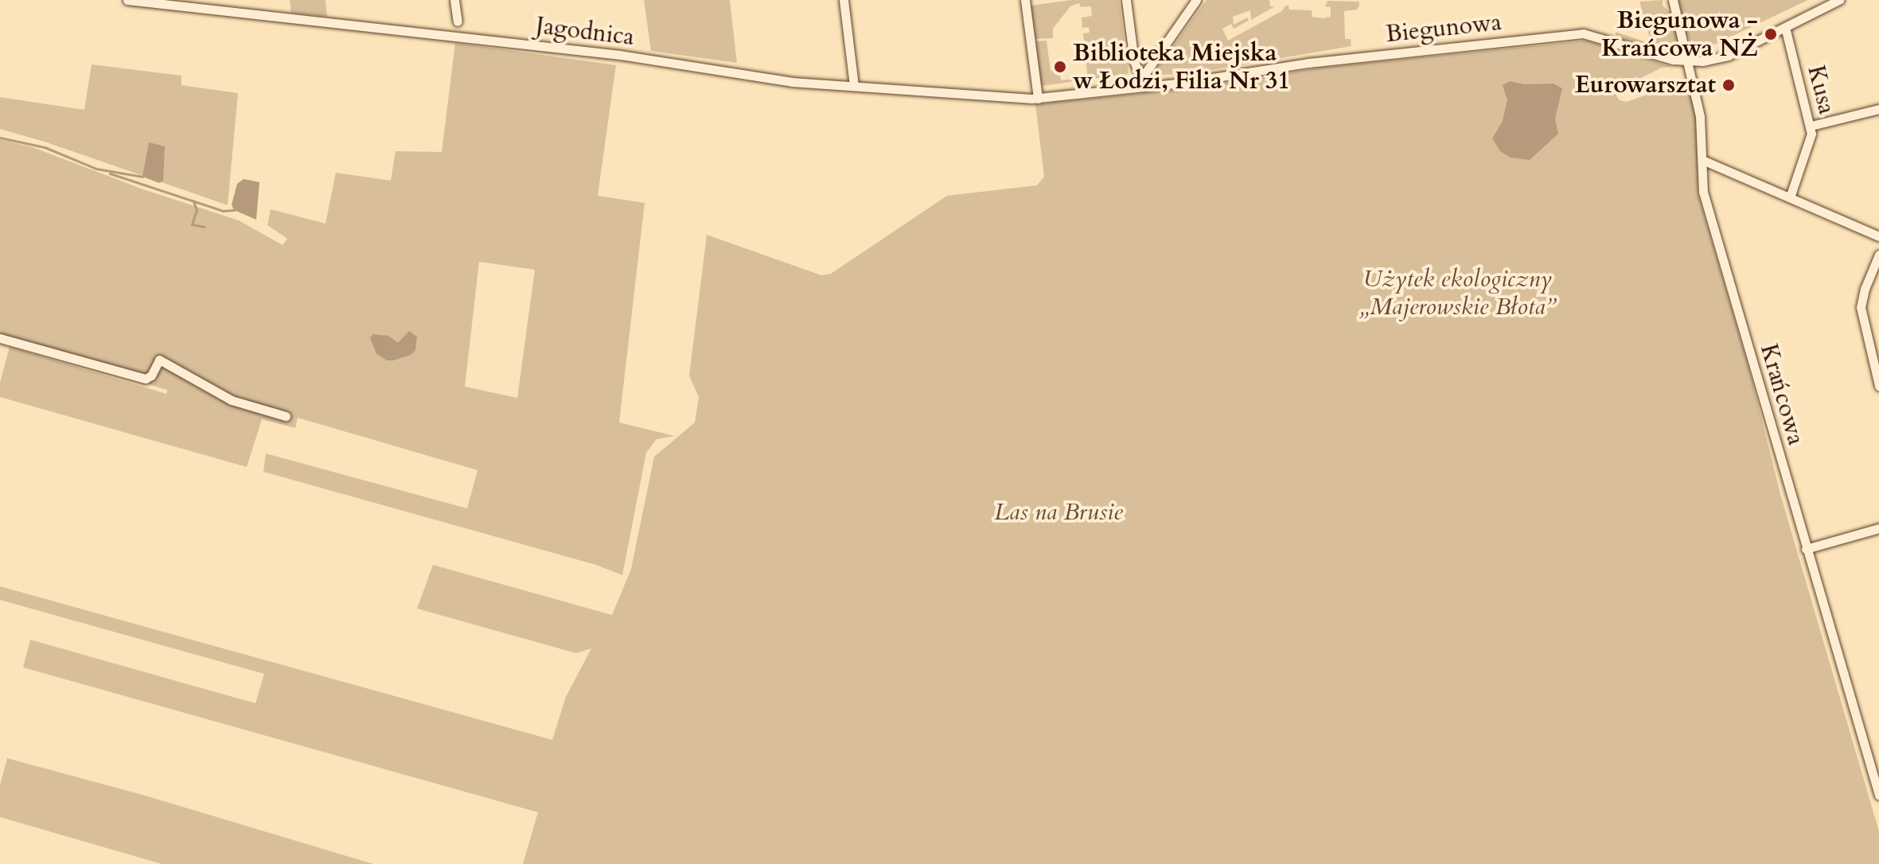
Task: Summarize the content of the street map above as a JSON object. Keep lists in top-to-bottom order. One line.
{"streets":{"street":["Biegunowa","Jagodnica","Kusa","Krańcowa"]},"crossings":[["Biegunowa","Jagodnica"],["Biegunowa","Kusa"],["Biegunowa","Krańcowa"]],"parks":["Użytek ekologiczny „Majerowskie Błota”","Las na Brusie"],"places":["Biegunowa - Krańcowa NŻ","Biblioteka Miejska w Łodzi, Filia Nr 31","Eurowarsztat"]}
